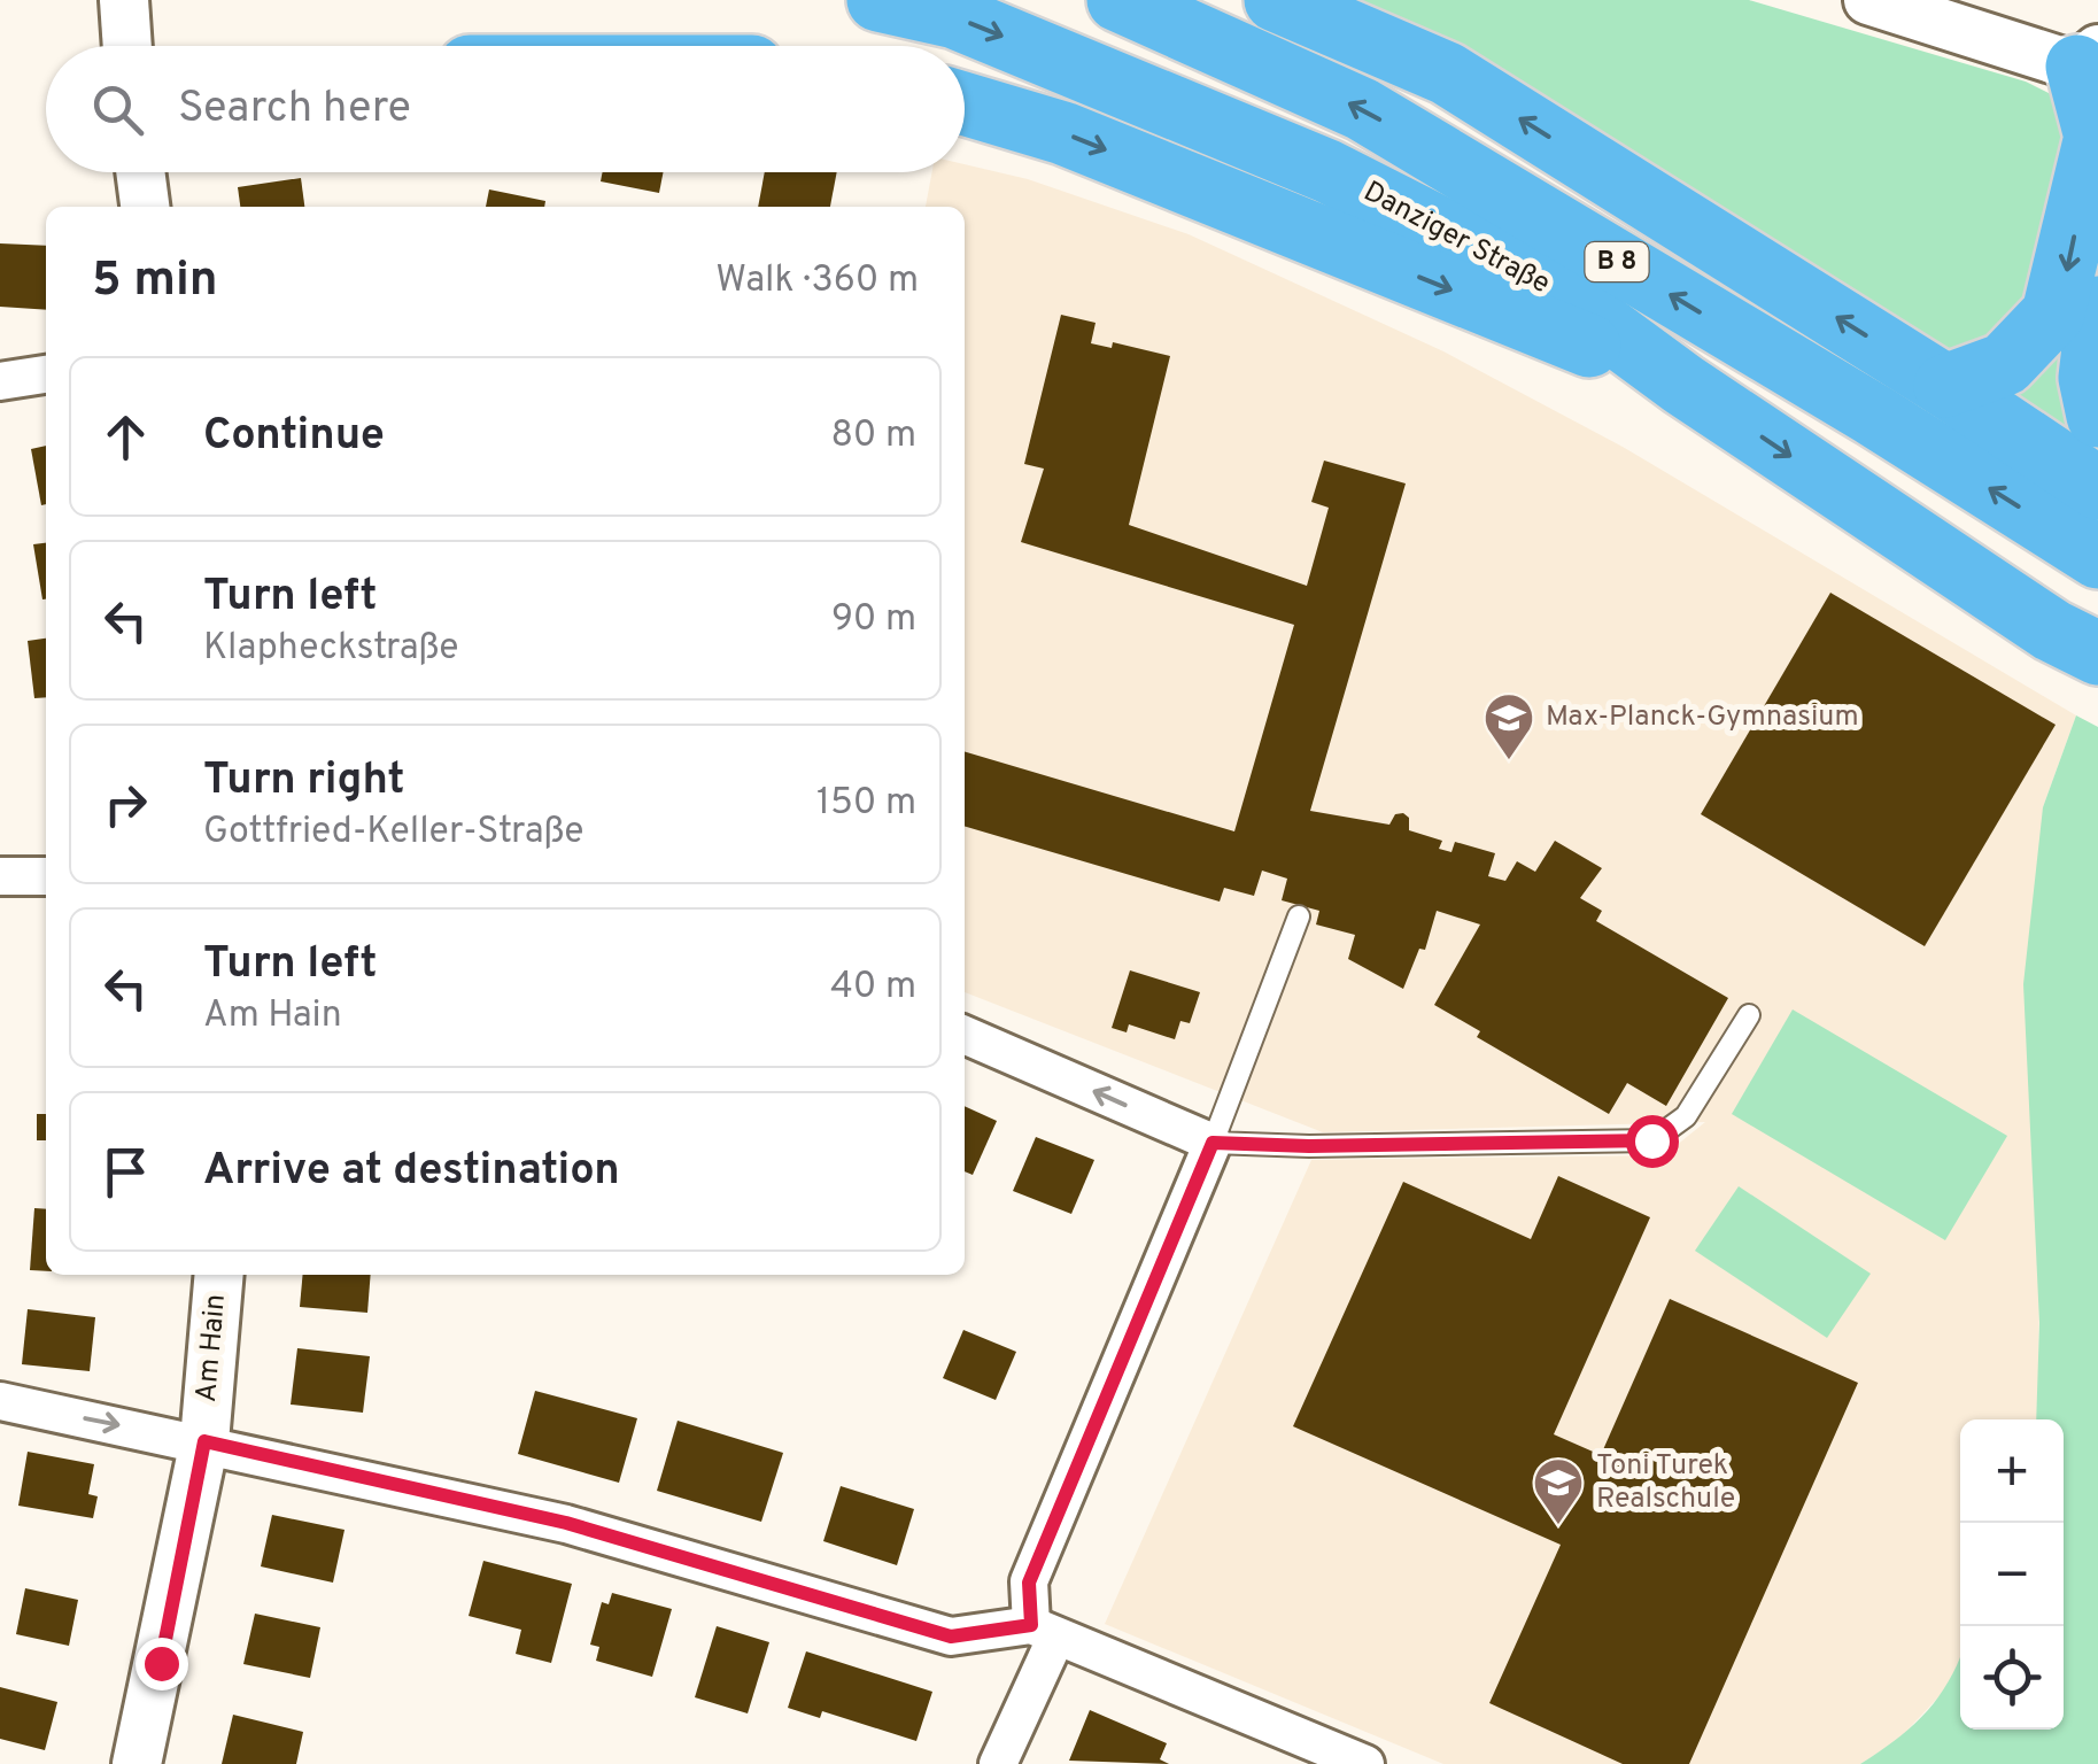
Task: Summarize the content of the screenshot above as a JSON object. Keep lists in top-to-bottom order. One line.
{"streets":{"highway":["Danziger Straße","B 8"],"street":["Am Hain"]},"places":{"school or university":["Max-Planck-Gymnasium","Toni Turek Realschule"]},"page":{"search":"Search here","heading":["5 min","Walk · 360 m"],"list":[["Continue","80 m"],["Turn left","Klapheckstraße","90 m"],["Turn right","Gottfried-Keller-Straße","150 m"],["Turn left","Am Hain","40 m"],"Arrive at destination"],"map_buttons":["+","−"]}}
